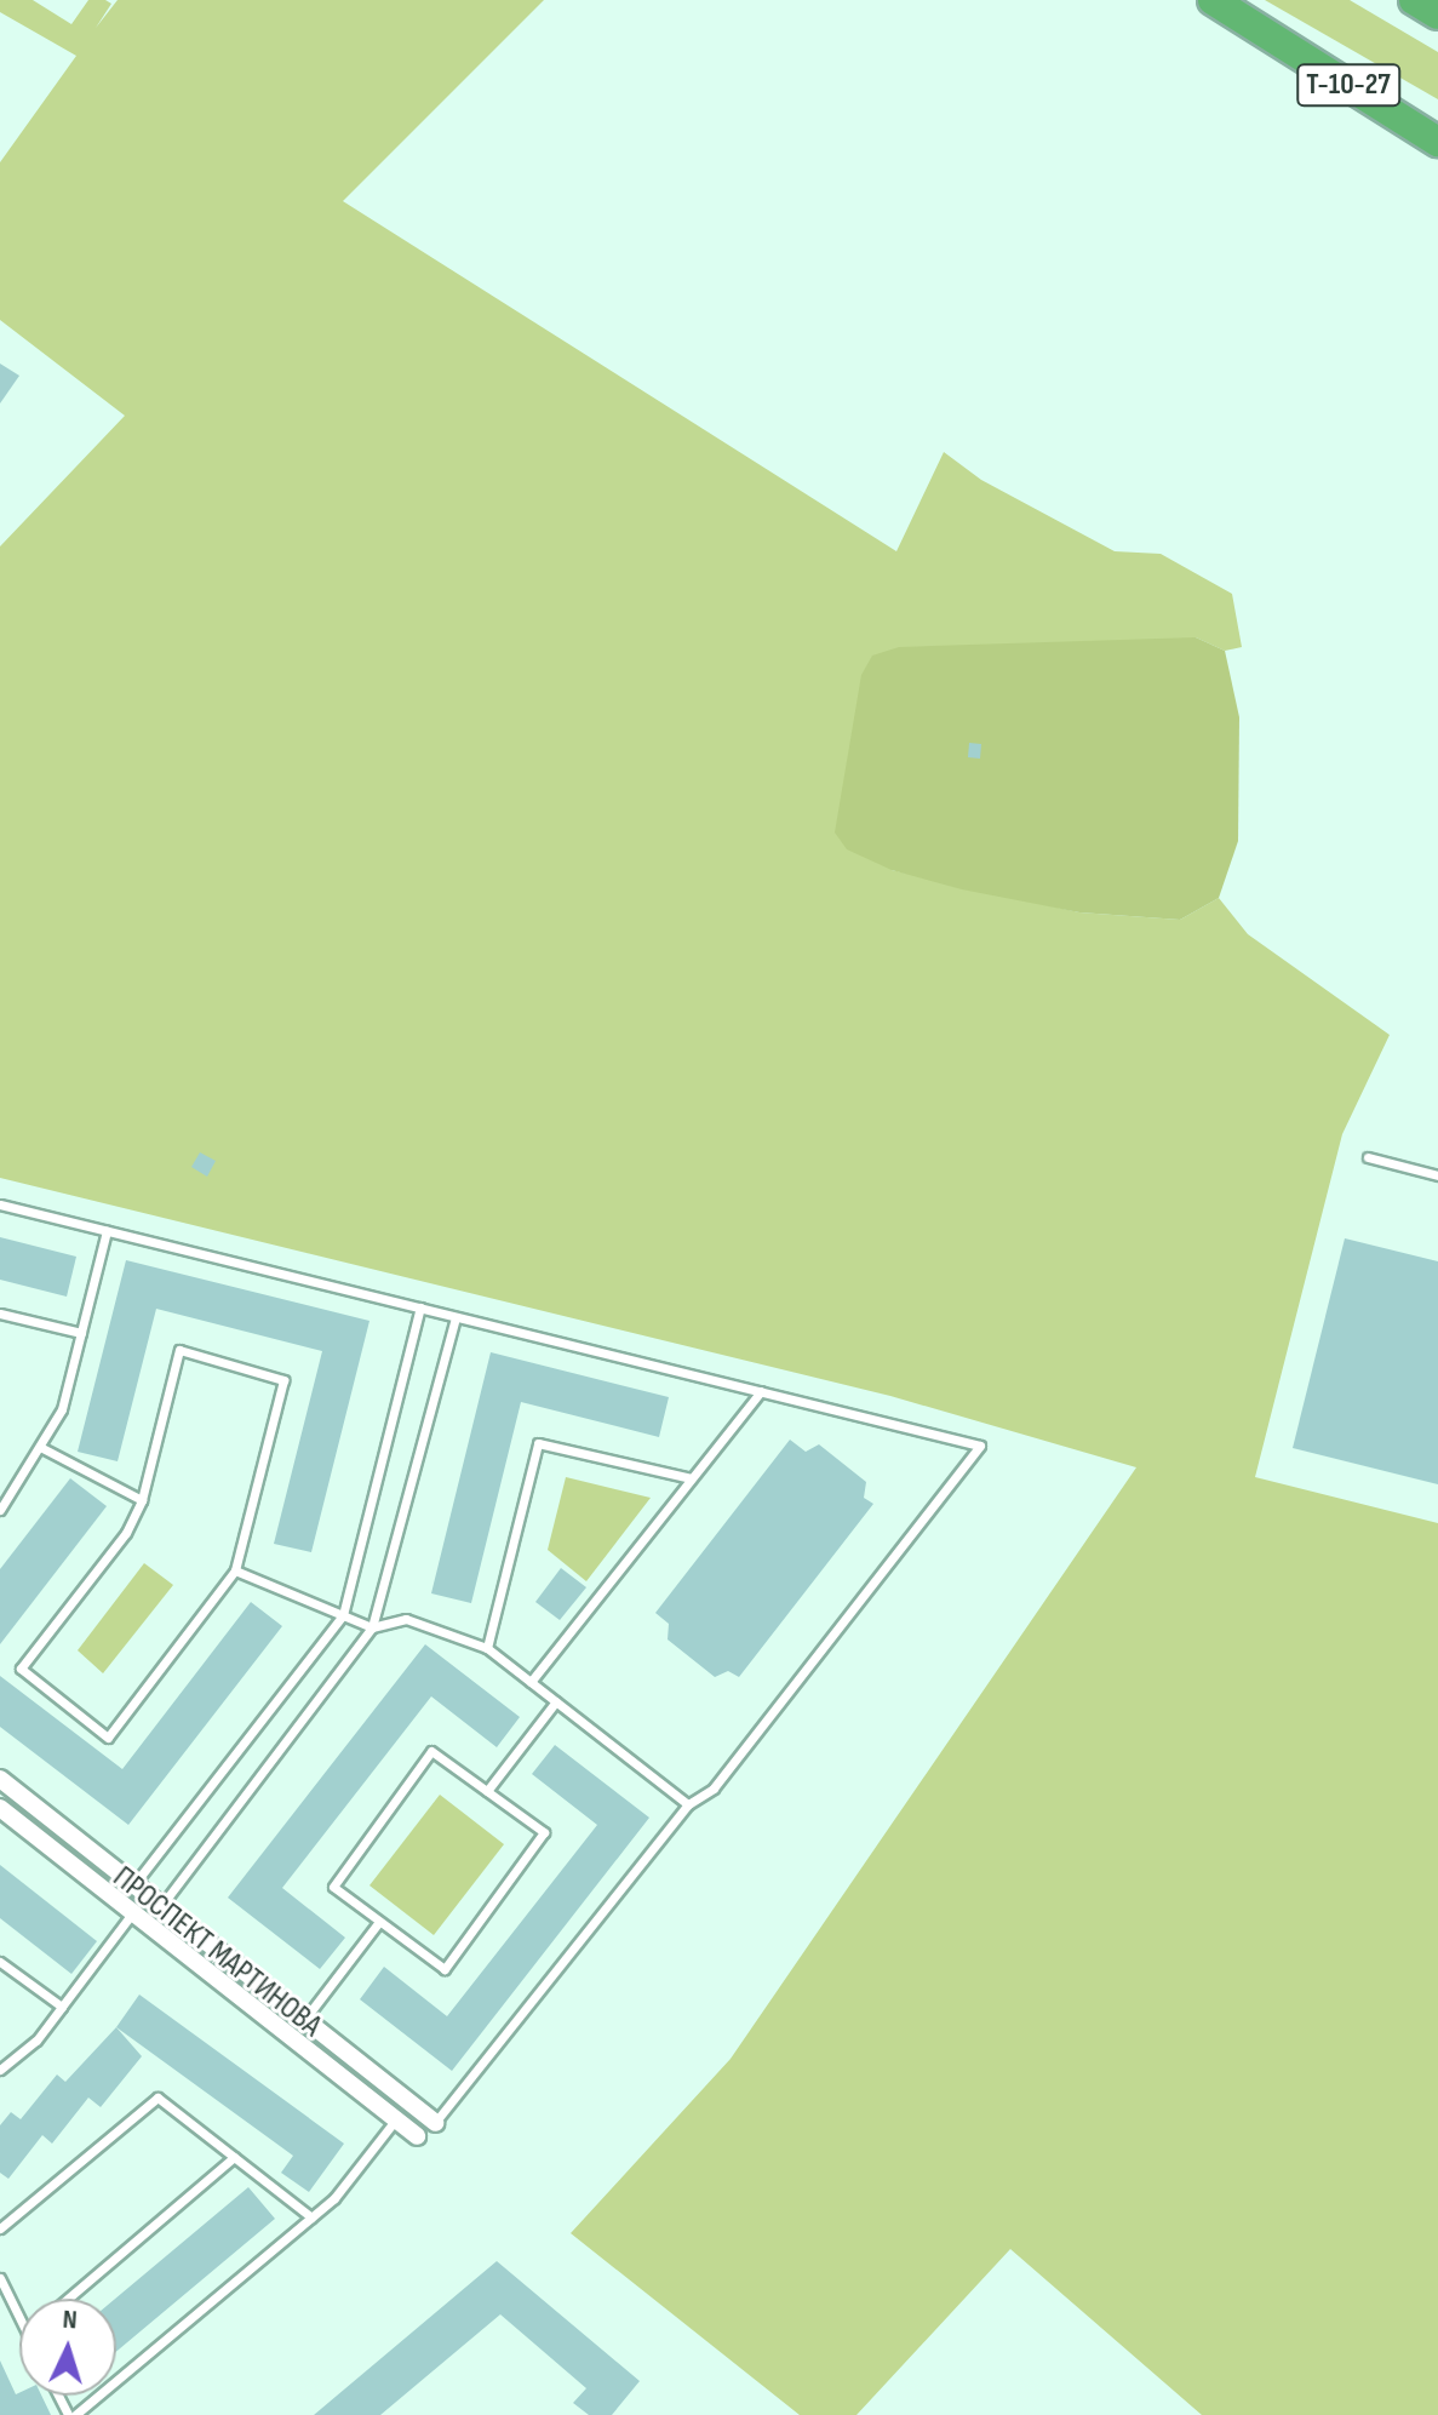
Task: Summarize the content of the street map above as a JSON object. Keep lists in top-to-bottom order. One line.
{"streets":{"highway":["Т-10-27"],"street":["ПРОСПЕКТ МАРТИНОВА"]},"north":"top"}
